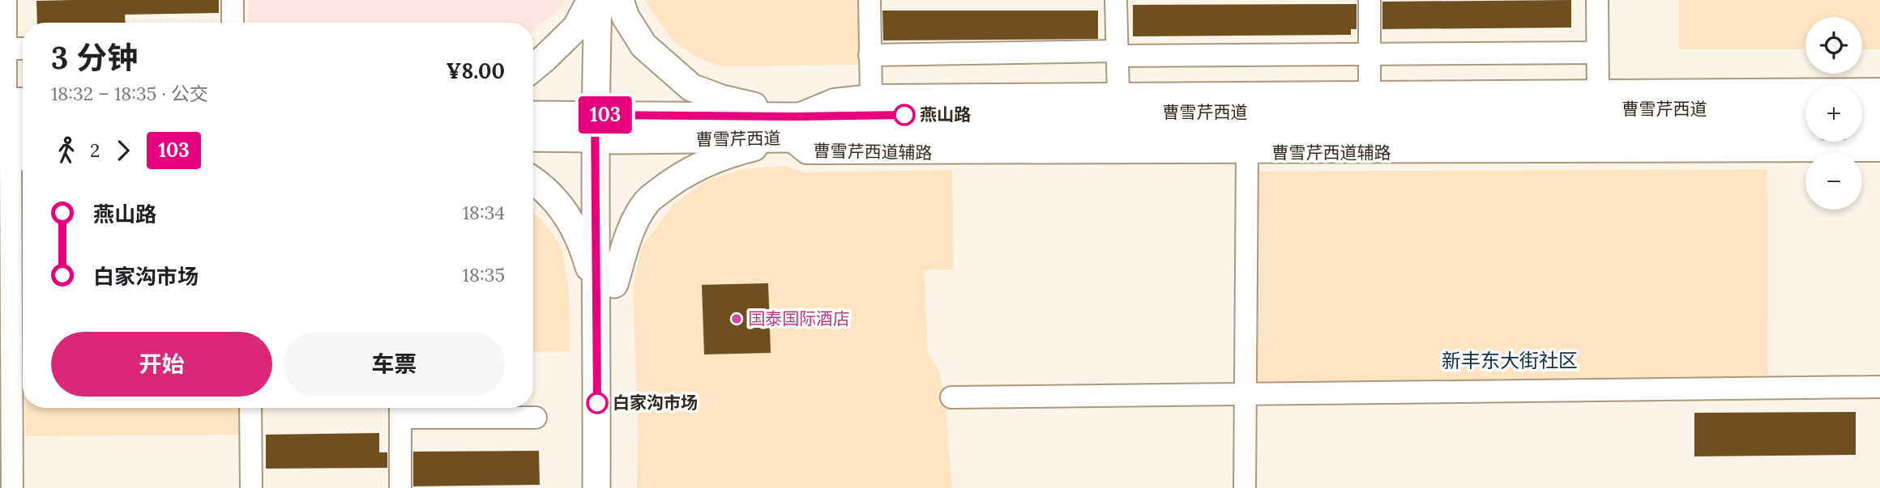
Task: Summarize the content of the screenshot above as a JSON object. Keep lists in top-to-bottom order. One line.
{"streets":{"main road":["曹雪芹西道"],"street":["曹雪芹西道辅路"]},"crossings":[["曹雪芹西道","曹雪芹西道辅路"]],"districts":["新丰东大街社区"],"places":["燕山路","国泰国际酒店","白家沟市场"],"lines":["bus line 103"],"page":{"on_map":"103","map_buttons":["+","−"],"heading":["3 分钟","18:32 – 18:35 · 公交","¥8.00"],"legs":["2","103"],"list":[{"name":"燕山路","value":"18:34"},{"name":"白家沟市场","value":"18:35"}],"buttons":["开始","车票"]}}
